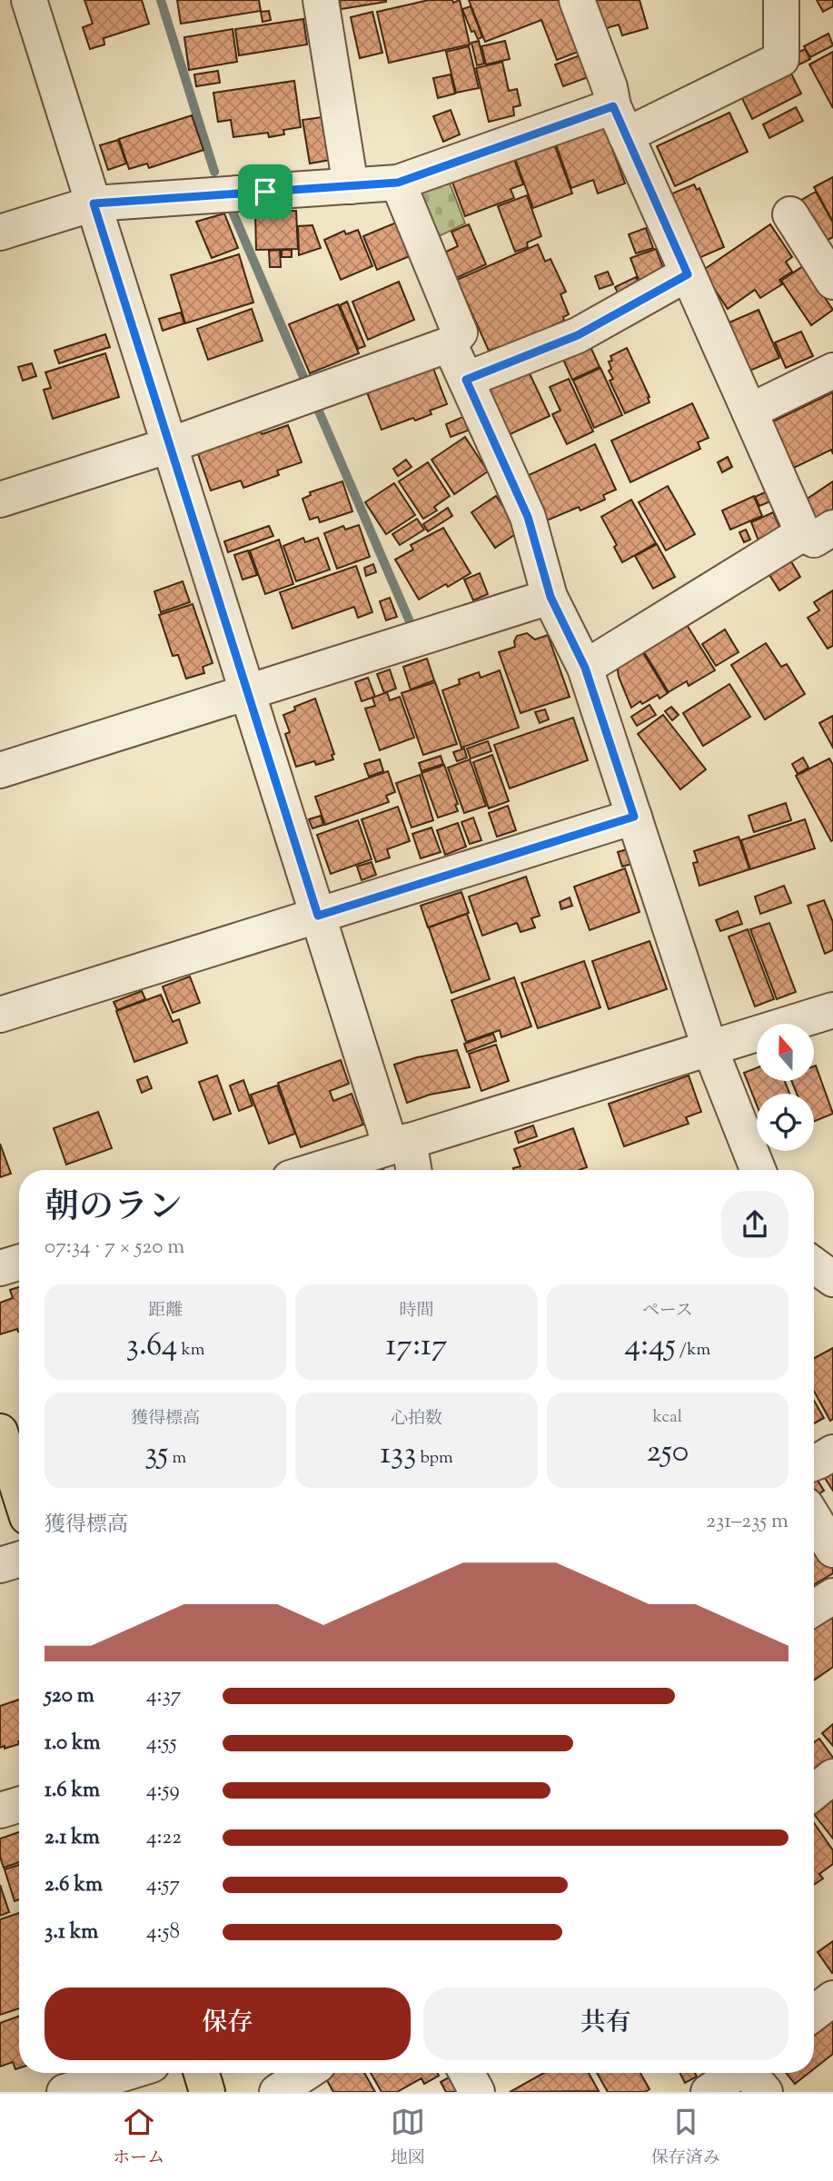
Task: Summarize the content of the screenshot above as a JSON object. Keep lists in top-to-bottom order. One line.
{"north":"top","page":{"heading":["朝のラン","07:34 · 7 × 520 m"],"stats":[["距離","3.64 km"],["時間","17:17"],["ペース","4:45 /km"],["獲得標高","35 m"],["心拍数","133 bpm"],["kcal","250"]],"chart":["獲得標高","231–235 m"],"list":[{"name":"520 m","note":"4:37"},{"name":"1.0 km","note":"4:55"},{"name":"1.6 km","note":"4:59"},{"name":"2.1 km","note":"4:22"},{"name":"2.6 km","note":"4:57"},{"name":"3.1 km","note":"4:58"}],"buttons":["保存","共有"],"tabs":["ホーム","地図","保存済み"]}}
